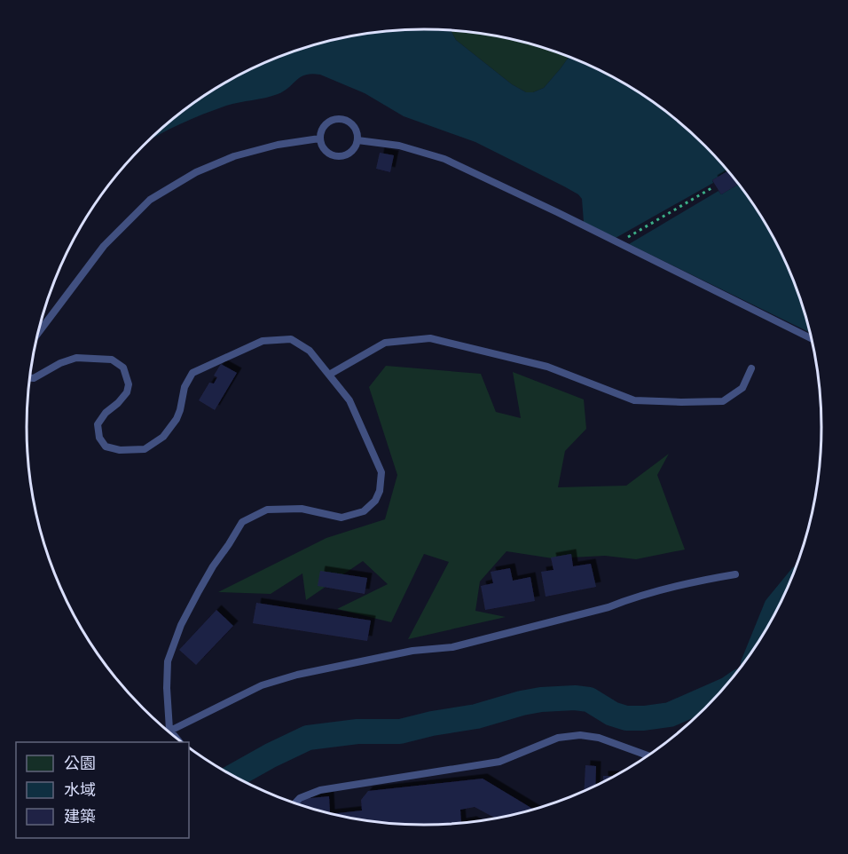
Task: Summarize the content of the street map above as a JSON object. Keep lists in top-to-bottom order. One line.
{"legend":["公園","水域","建築"]}
